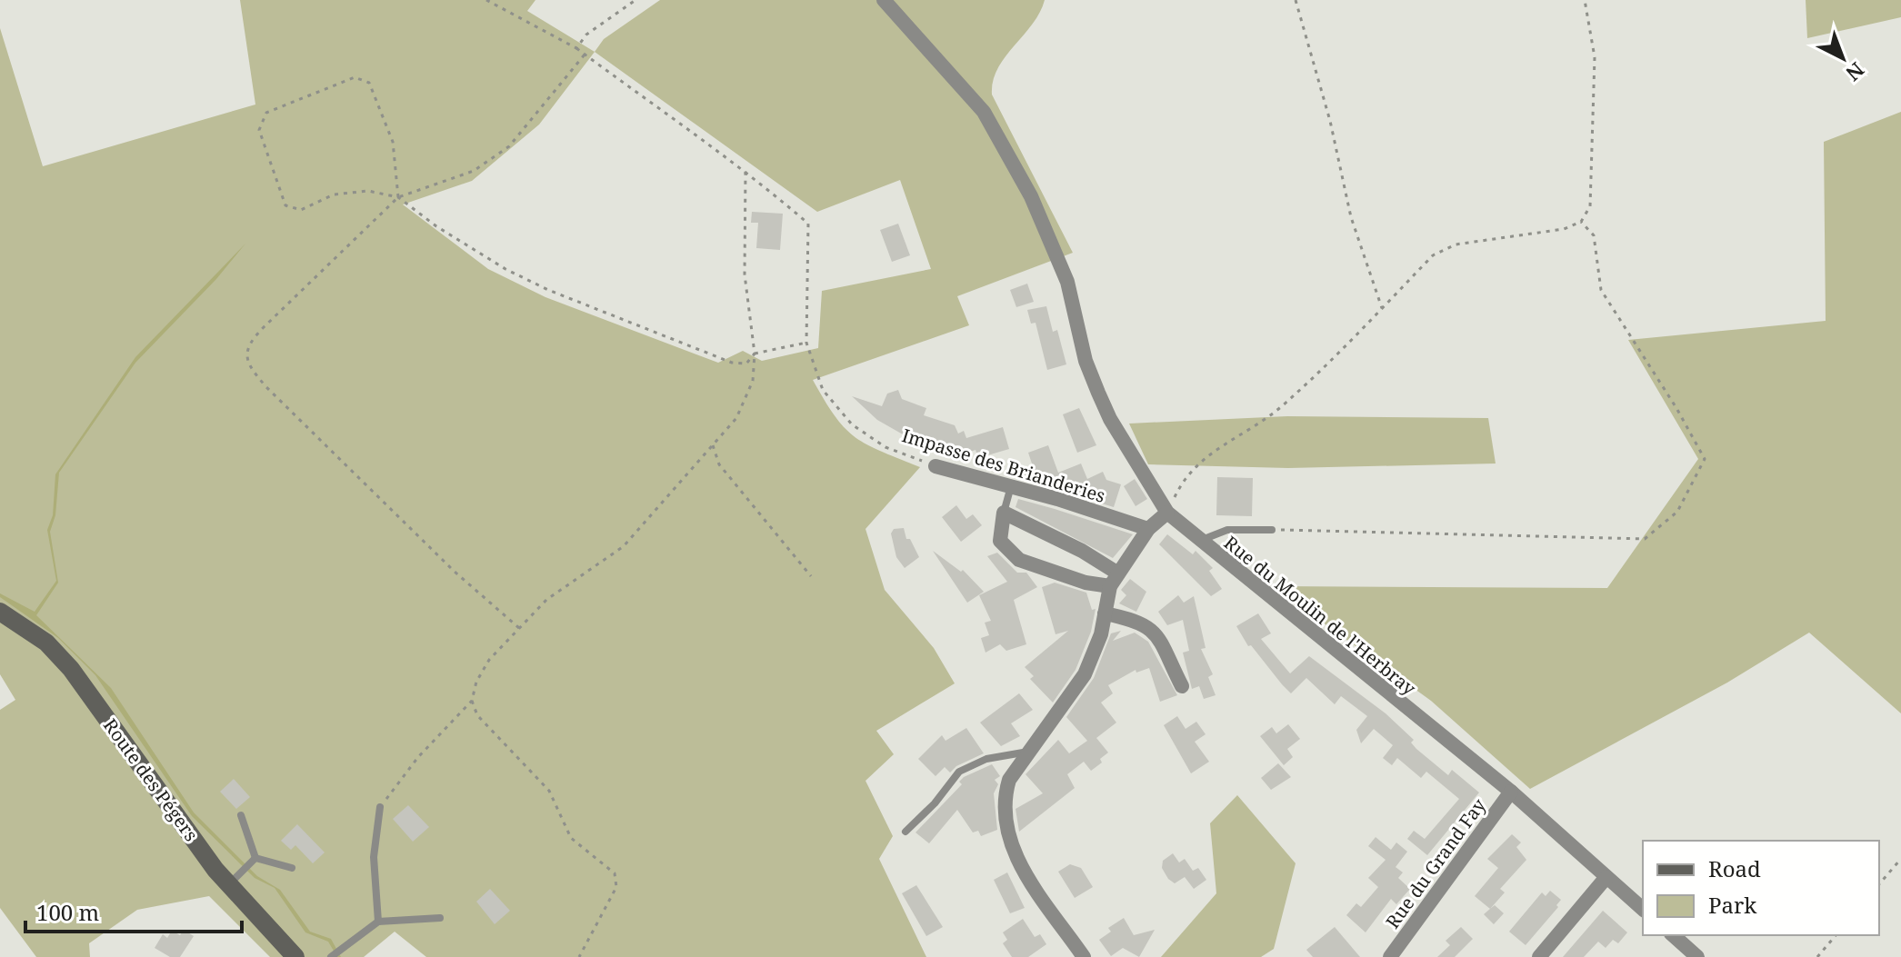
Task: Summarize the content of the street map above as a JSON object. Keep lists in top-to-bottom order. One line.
{"streets":{"street":["Impasse des Brianderies","Rue du Moulin de l'Herbray","Route des Pégers","Rue du Grand Fay"]},"crossings":[["Rue du Moulin de l'Herbray","Rue du Grand Fay"]],"legend":["Road","Park"],"scale_bar":"100 m","north":"bottom right"}
